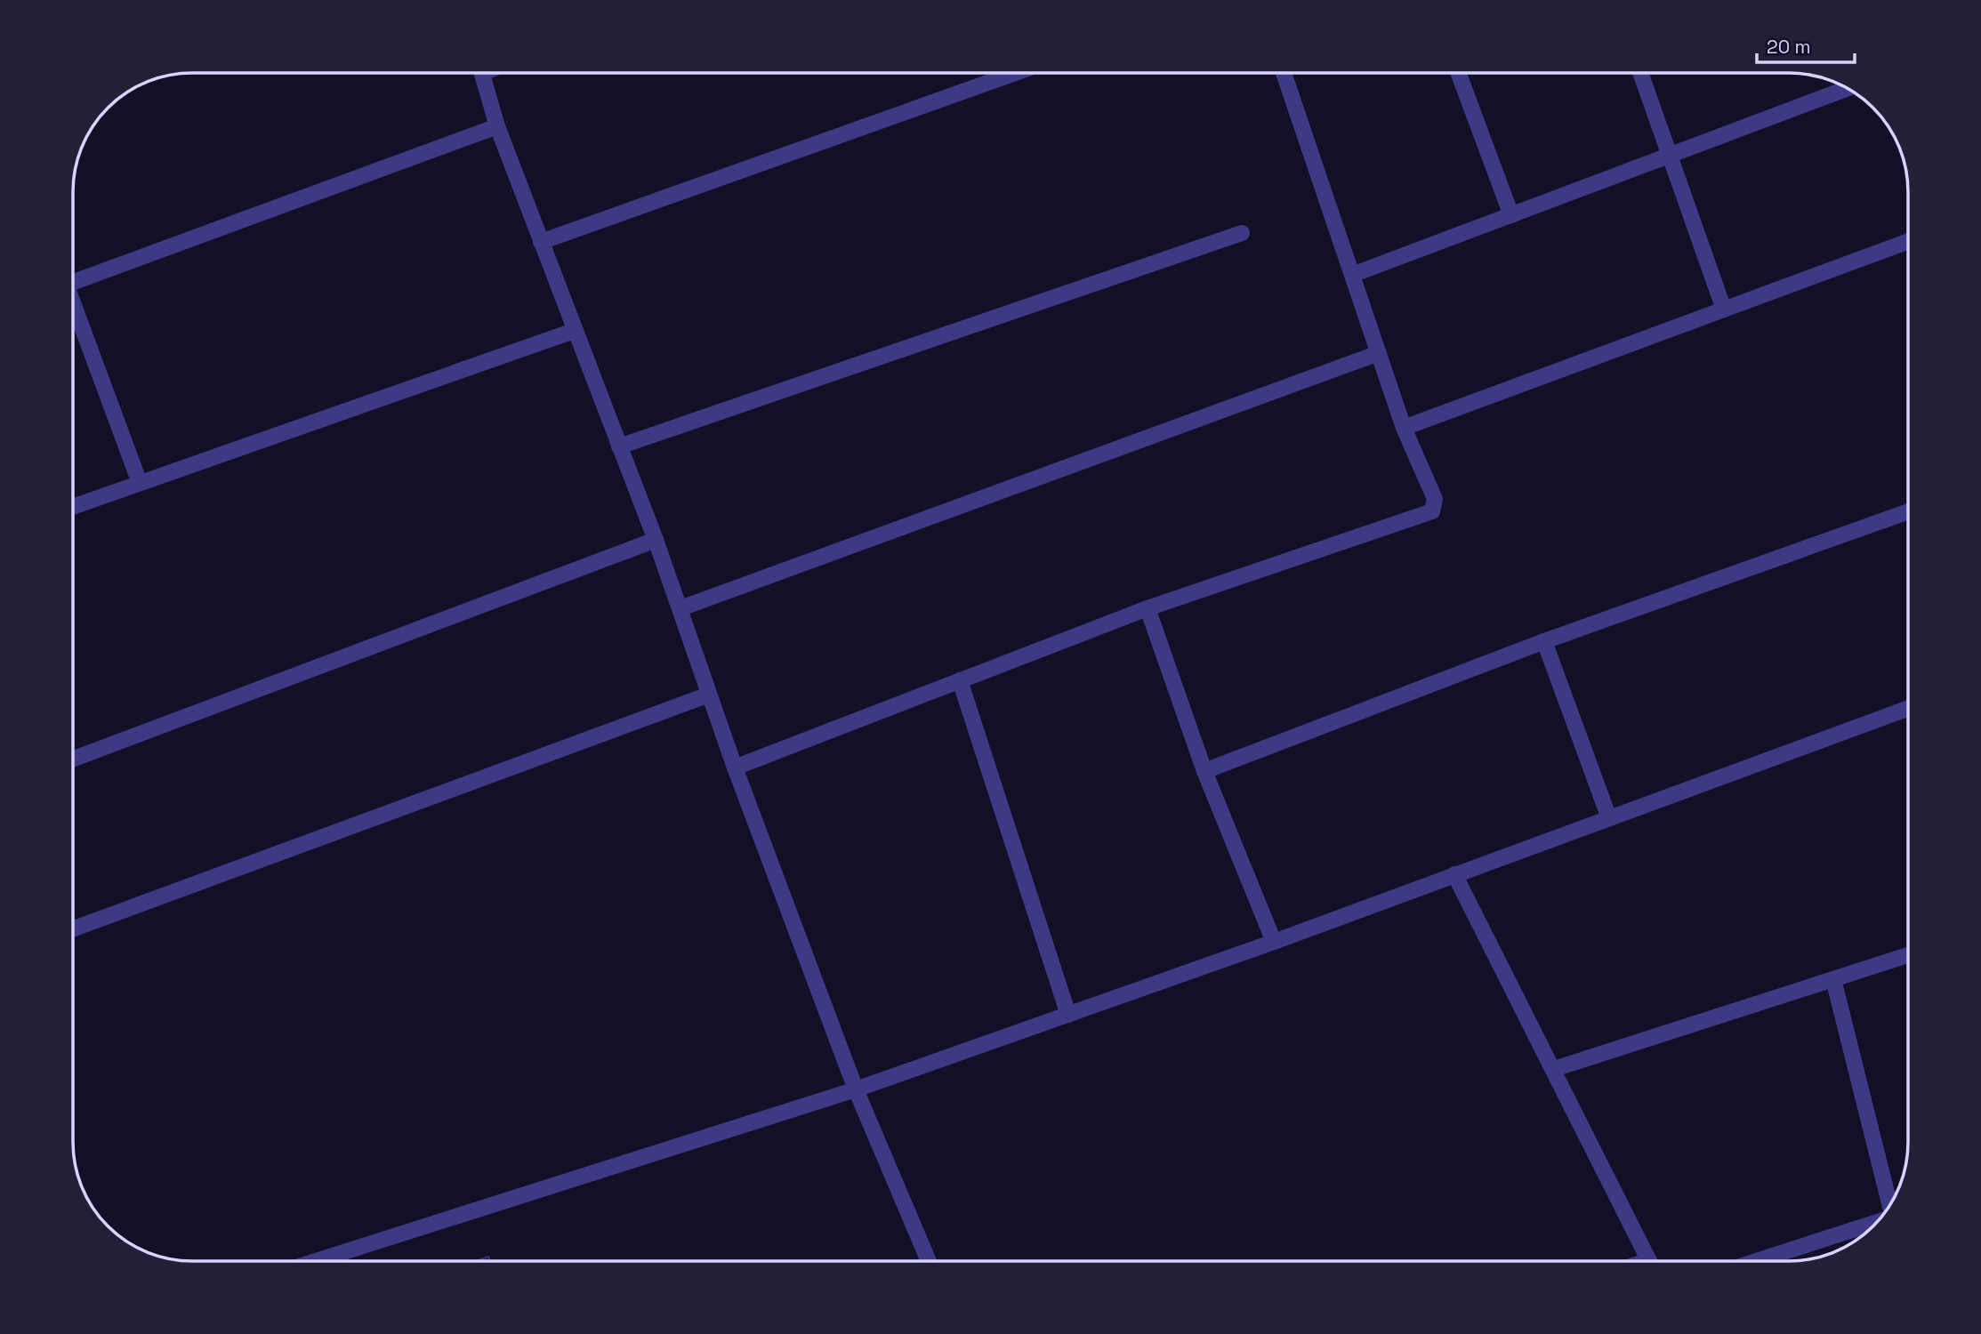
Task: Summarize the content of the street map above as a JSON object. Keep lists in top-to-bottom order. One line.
{"scale_bar":"20 m"}
